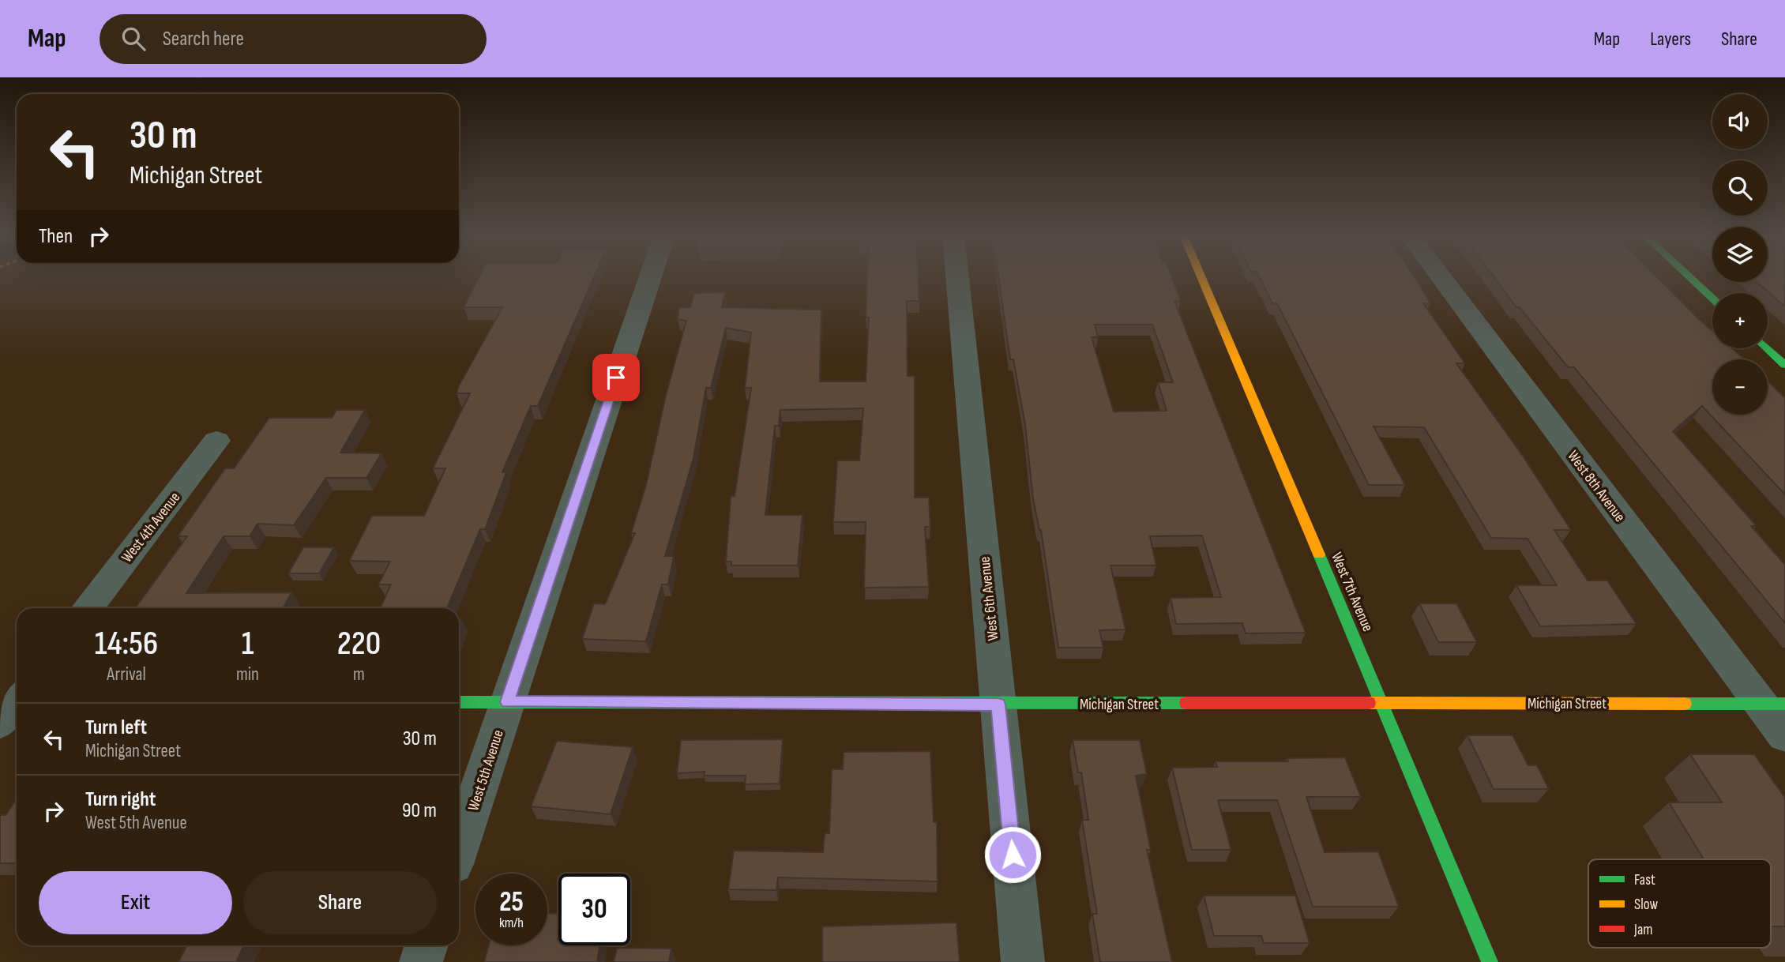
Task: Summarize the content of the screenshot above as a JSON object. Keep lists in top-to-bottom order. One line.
{"streets":{"street":["West 8th Avenue","West 4th Avenue","West 7th Avenue","West 6th Avenue","Michigan Street","West 5th Avenue"]},"crossings":[["West 8th Avenue","Michigan Street"],["West 7th Avenue","Michigan Street"],["West 6th Avenue","Michigan Street"],["Michigan Street","West 5th Avenue"]],"legend":["Fast","Slow","Jam"],"page":{"header":"Map","search":"Search here","nav":["Map","Layers","Share"],"map_buttons":["+","−"],"turn":["30 m","Michigan Street"],"then":"Then","eta":["14:56","Arrival","1","min","220","m"],"list":[{"name":"Turn left","note":"Michigan Street","value":"30 m"},{"name":"Turn right","note":"West 5th Avenue","value":"90 m"}],"buttons":["Exit","Share"],"speed":"25 km/h","limit":"30"}}
